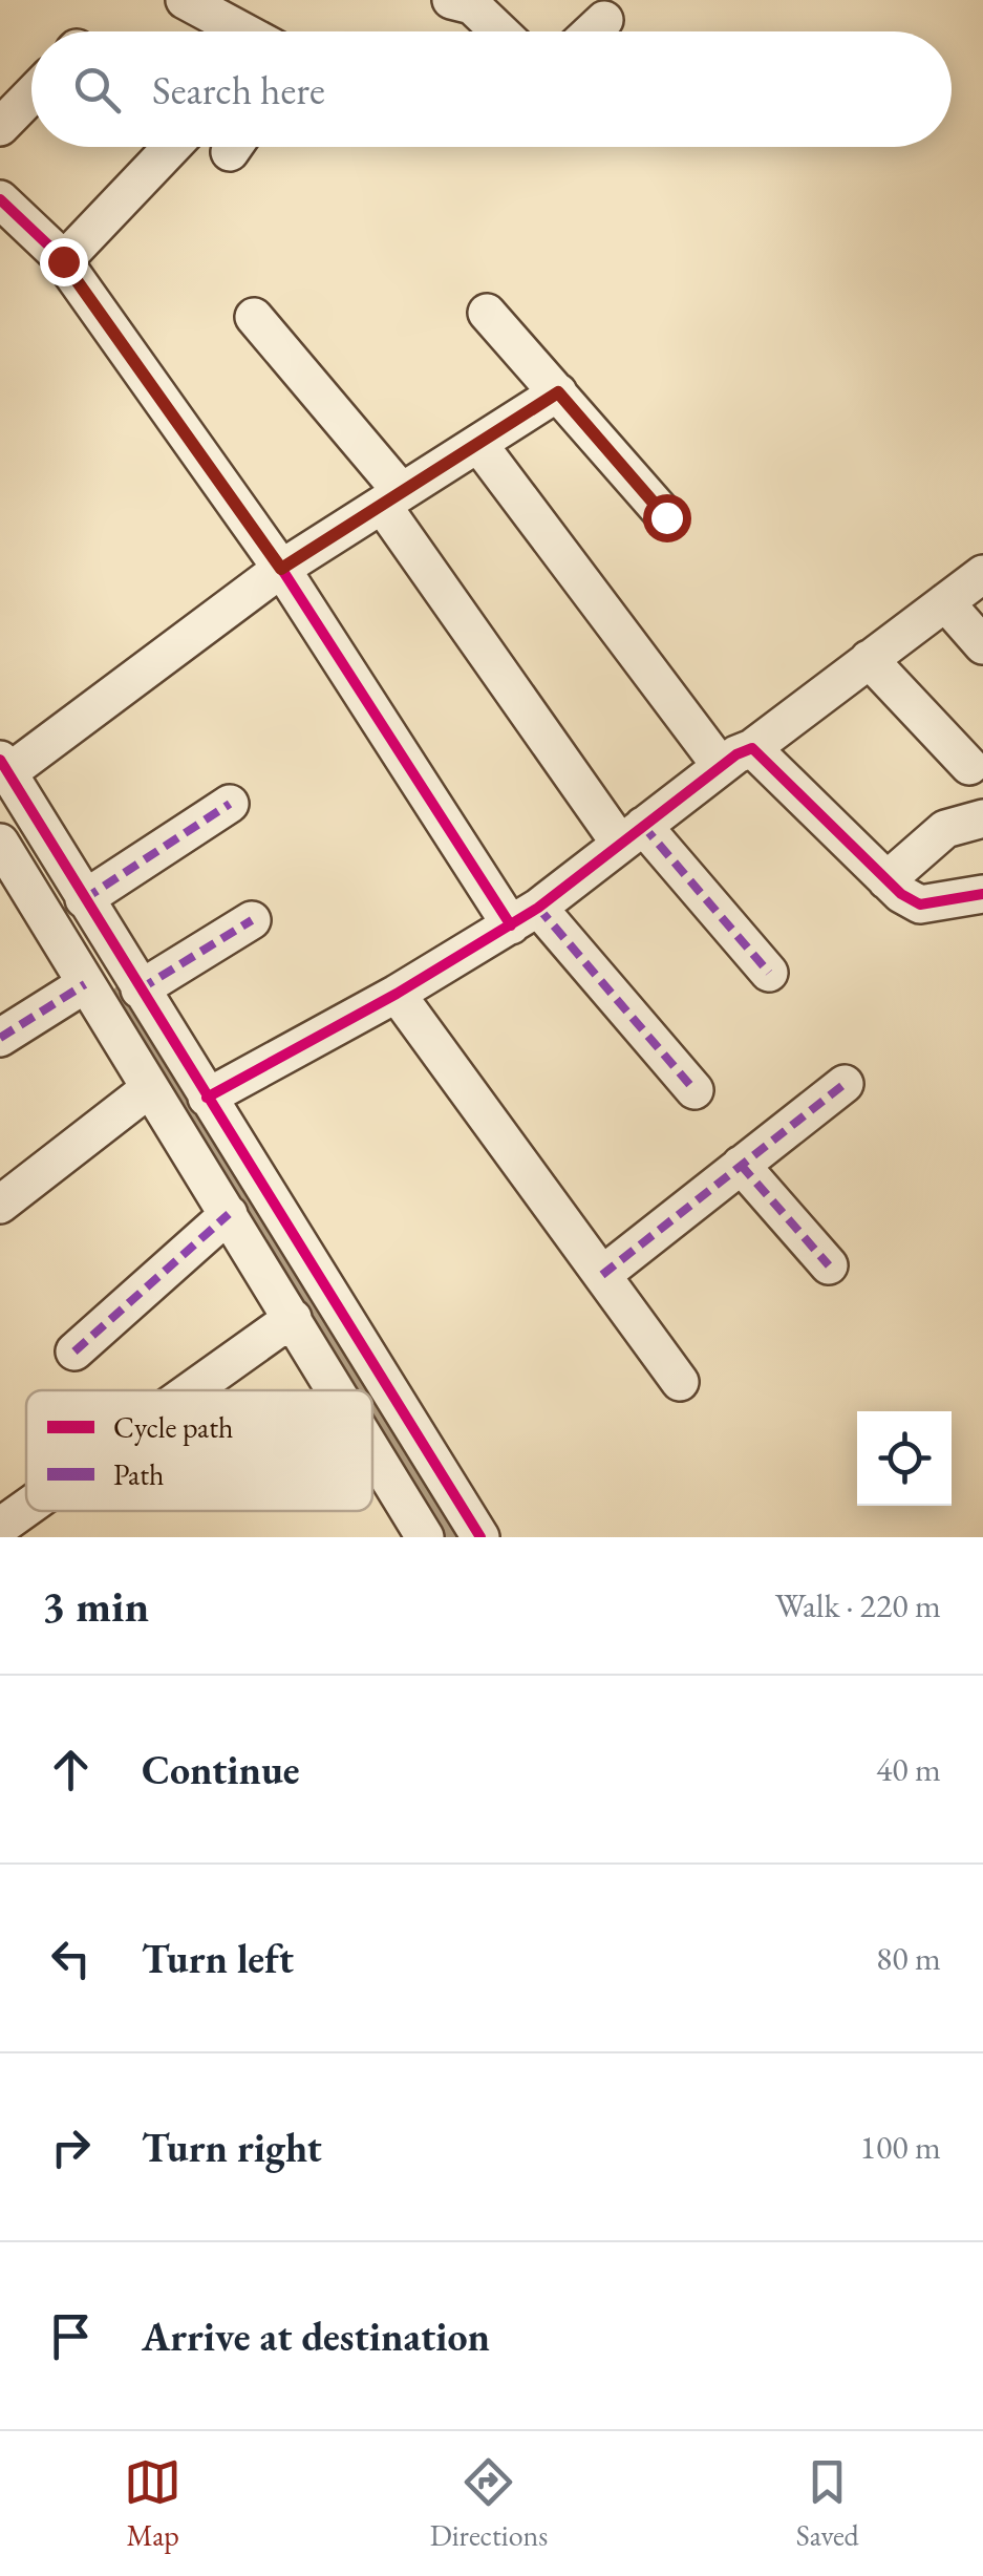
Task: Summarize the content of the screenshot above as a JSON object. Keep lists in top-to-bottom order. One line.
{"legend":["Cycle path","Path"],"page":{"search":"Search here","heading":["3 min","Walk · 220 m"],"list":[["Continue","40 m"],["Turn left","80 m"],["Turn right","100 m"],"Arrive at destination"],"nav":["Map","Directions","Saved"]}}
